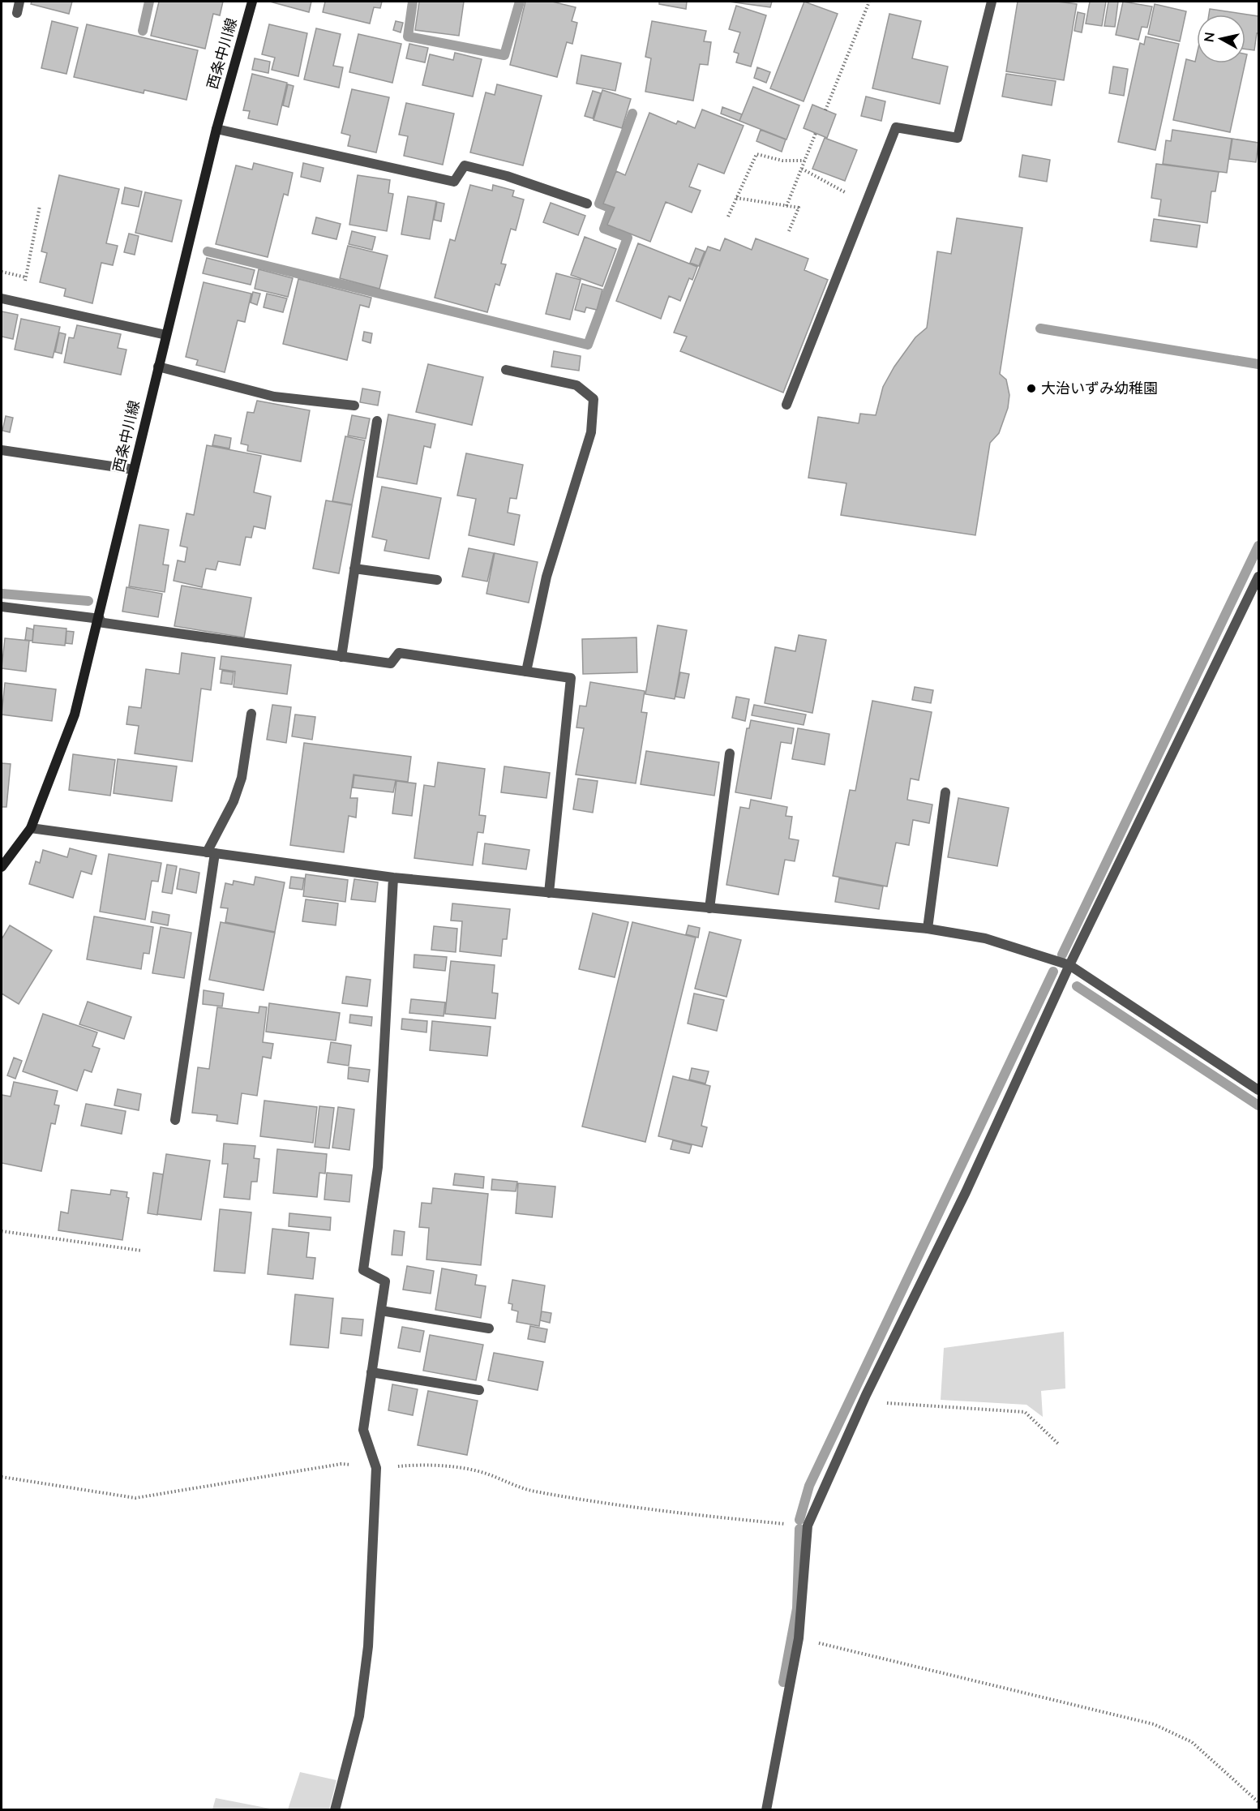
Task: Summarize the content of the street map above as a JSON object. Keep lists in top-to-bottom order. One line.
{"streets":{"main road":["西条中川線"]},"places":["大治いずみ幼稚園"],"north":"left"}
